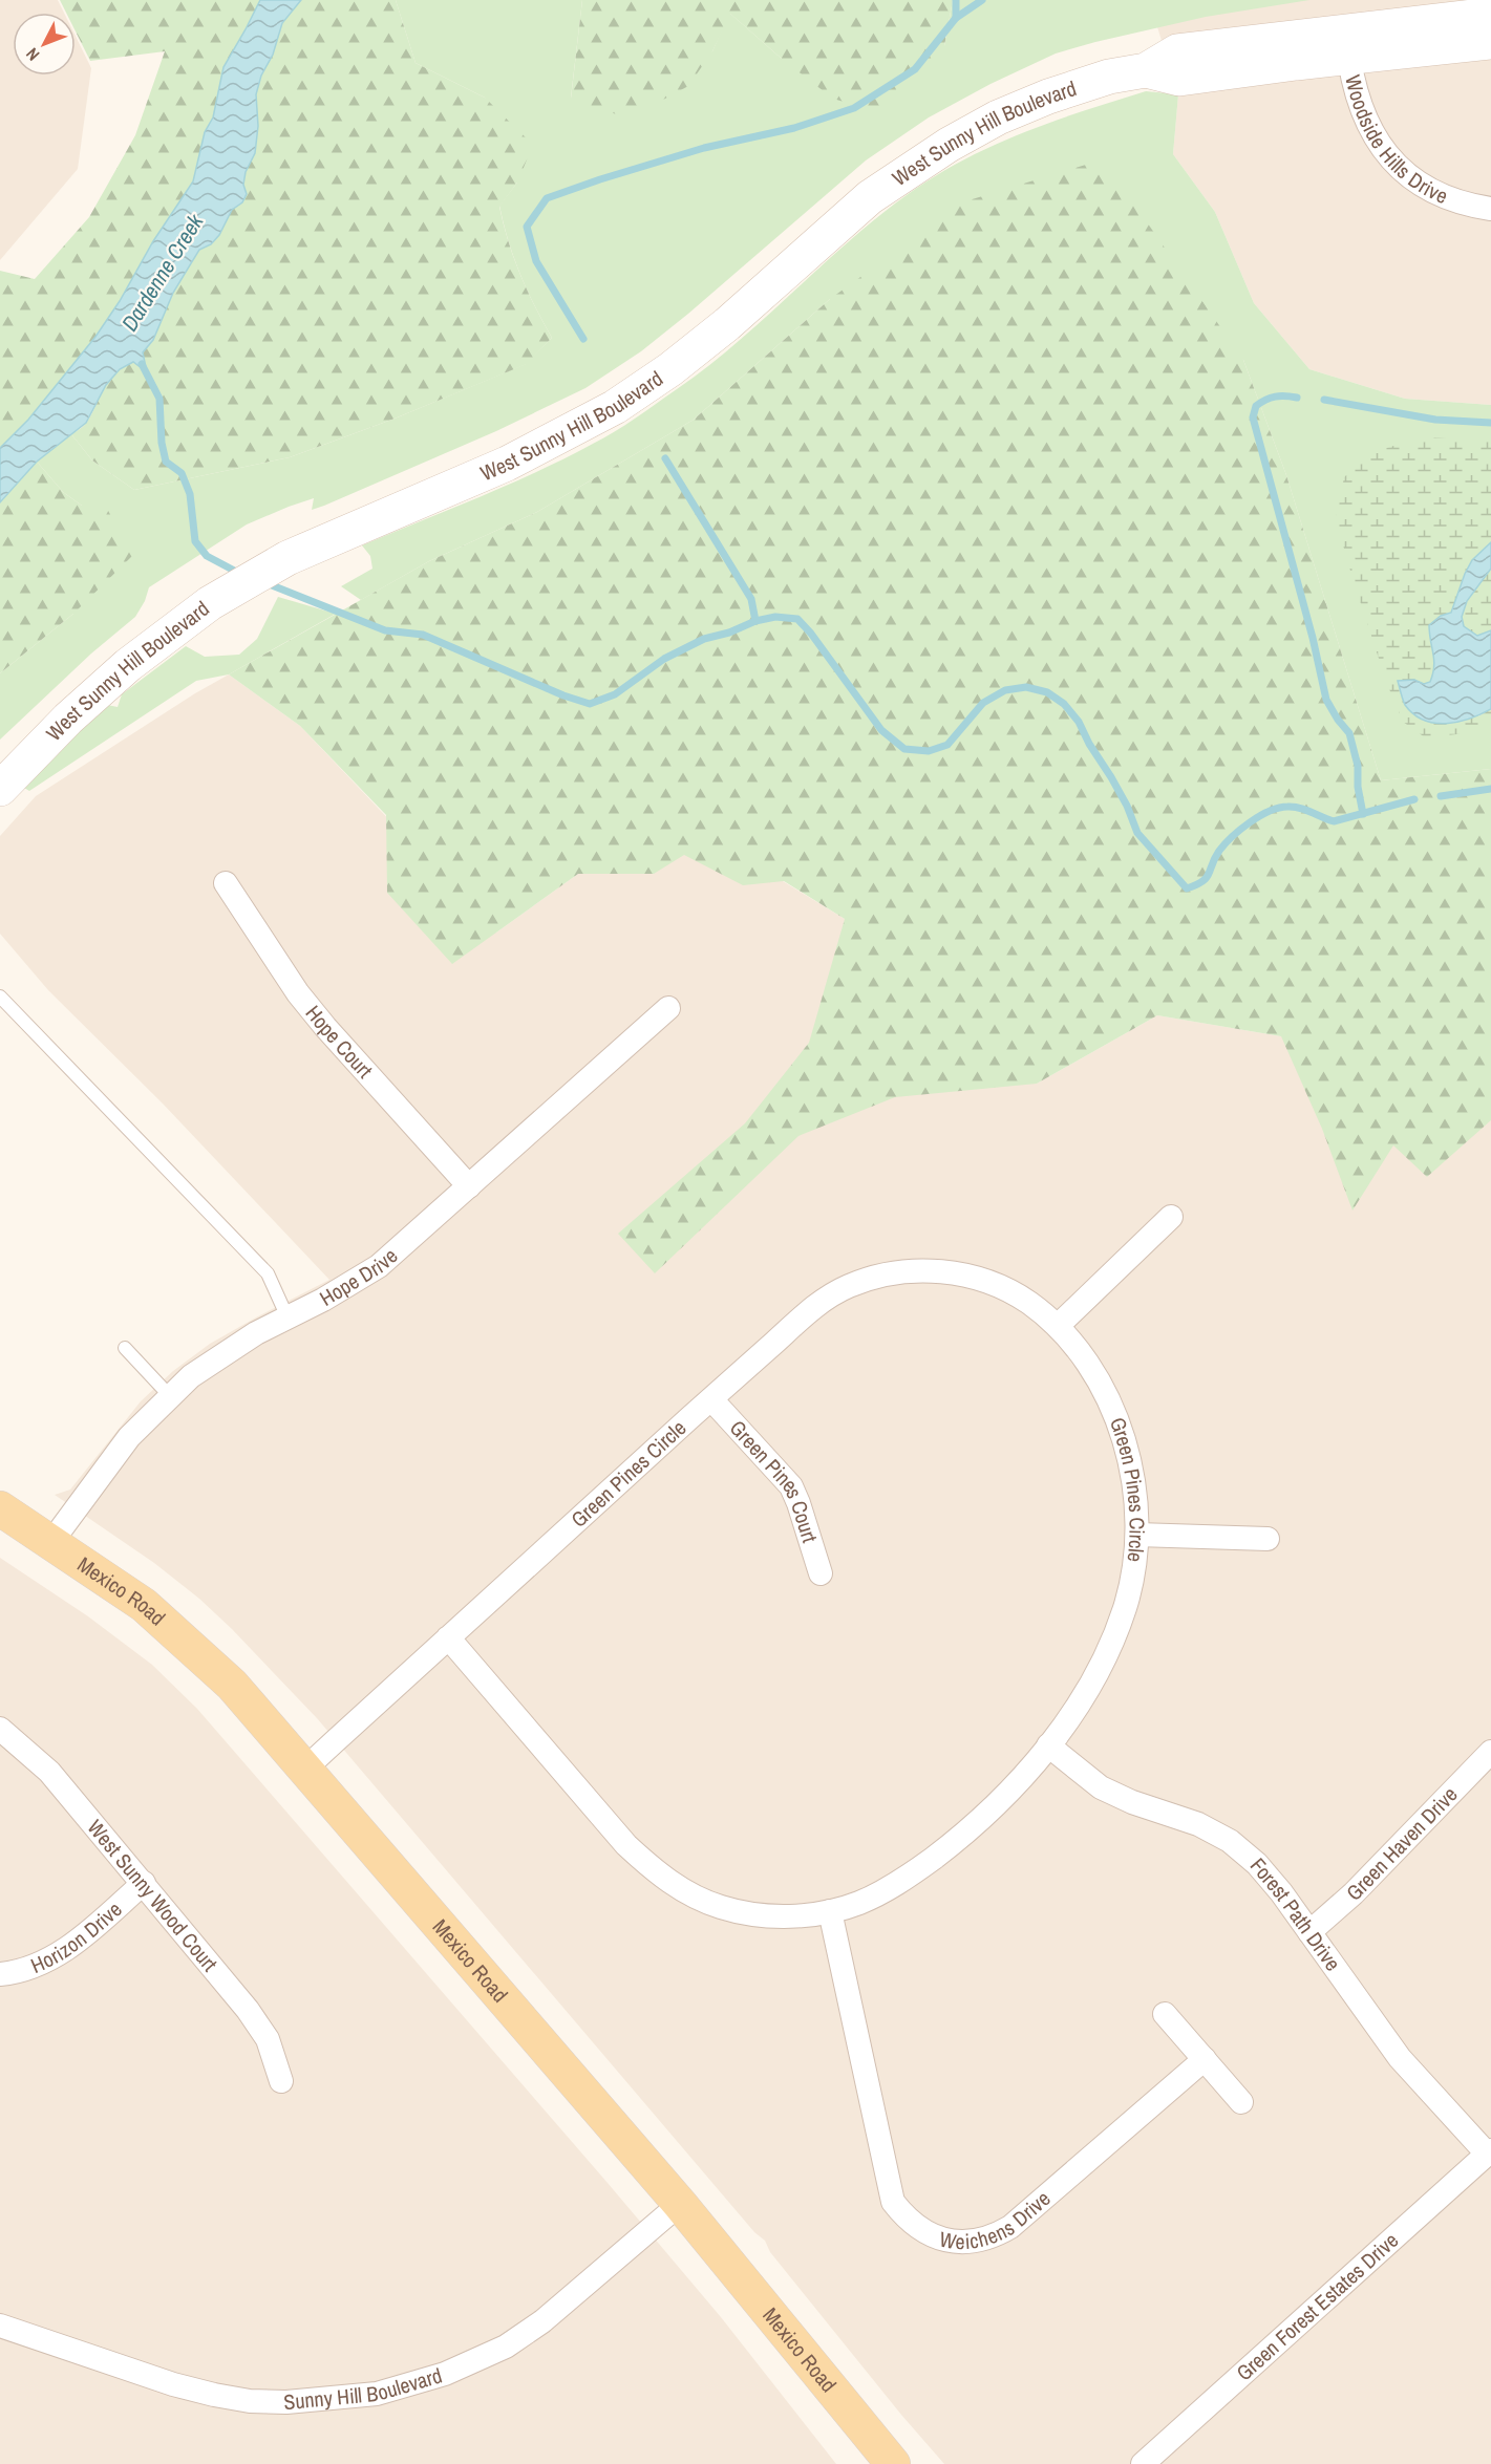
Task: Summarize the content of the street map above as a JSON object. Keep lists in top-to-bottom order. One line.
{"streets":{"main road":["Mexico Road"],"street":["Woodside Hills Drive","West Sunny Hill Boulevard","Hope Court","Hope Drive","Green Pines Circle","Green Pines Court","Green Haven Drive","West Sunny Wood Court","Forest Path Drive","Horizon Drive","Weichens Drive","Green Forest Estates Drive","Sunny Hill Boulevard"]},"crossings":[["Woodside Hills Drive","West Sunny Hill Boulevard"],["Hope Court","Hope Drive"],["Hope Drive","Mexico Road"],["Green Pines Circle","Green Pines Court"],["Green Pines Circle","Mexico Road"],["Green Pines Circle","Forest Path Drive"],["Green Pines Circle","Weichens Drive"],["Mexico Road","Sunny Hill Boulevard"],["Green Haven Drive","Forest Path Drive"],["West Sunny Wood Court","Horizon Drive"],["Forest Path Drive","Green Forest Estates Drive"]],"water":["Dardenne Creek"],"north":"bottom left"}
